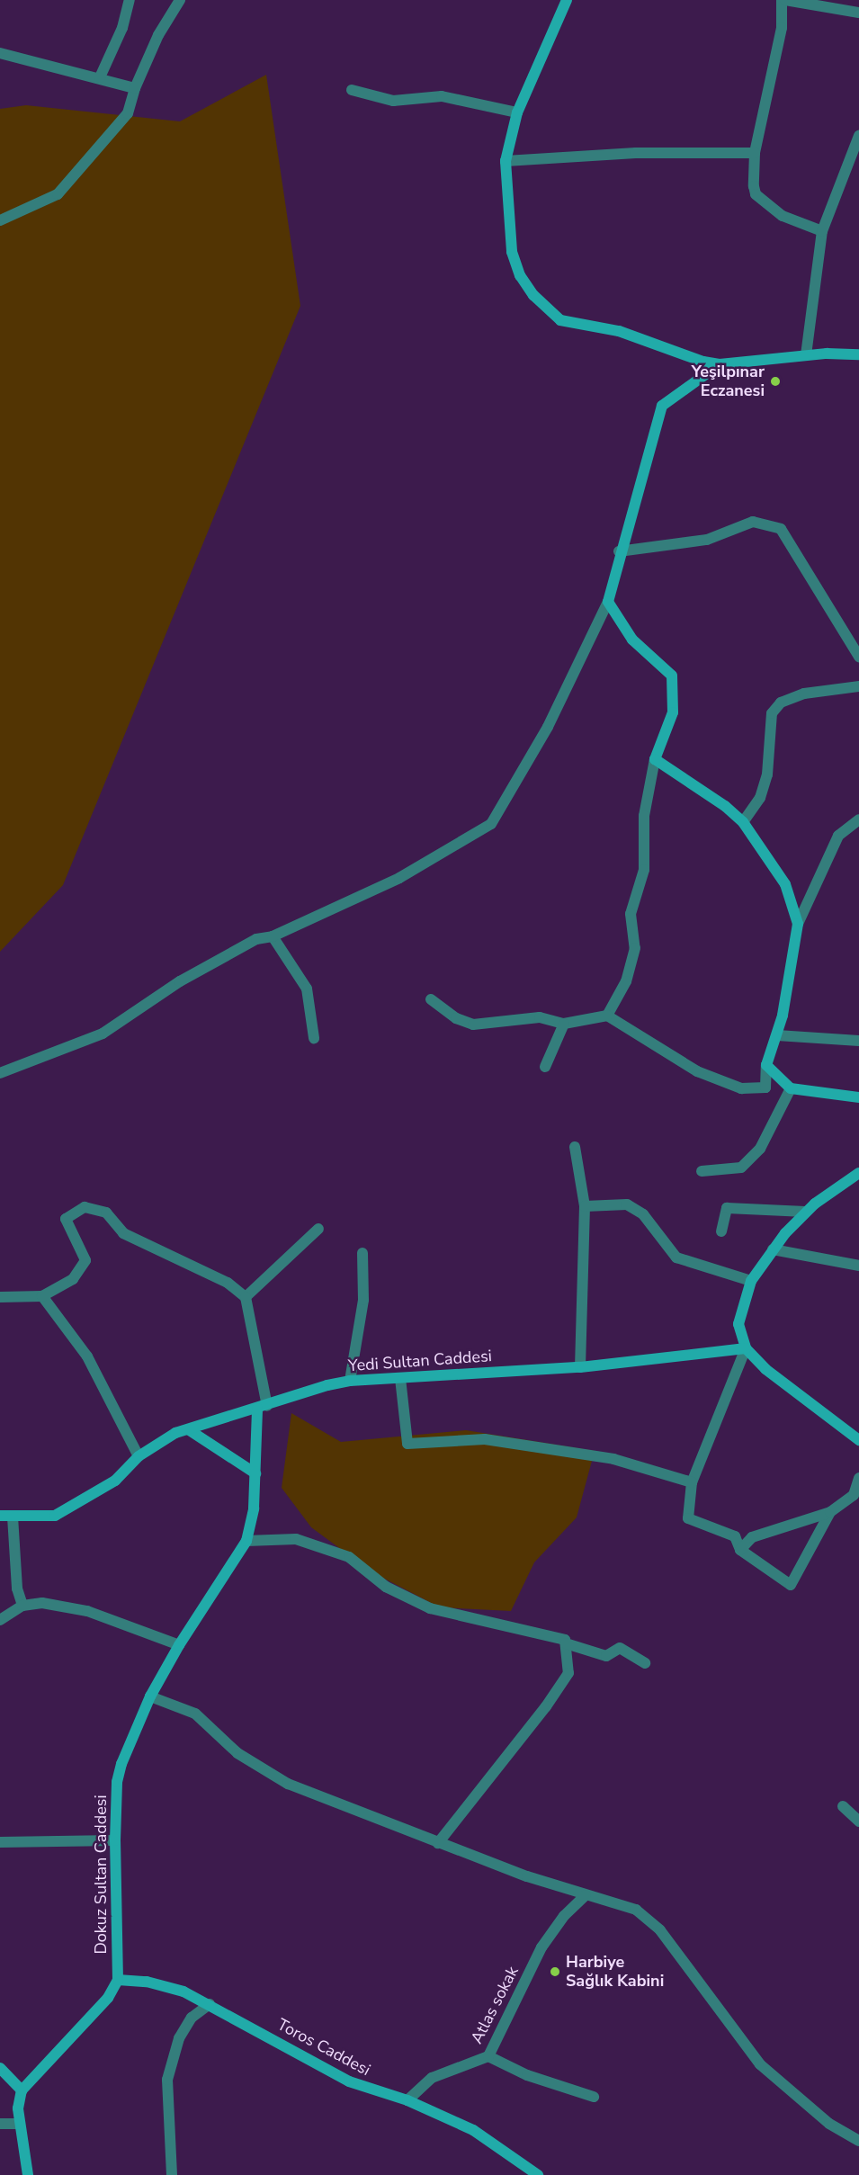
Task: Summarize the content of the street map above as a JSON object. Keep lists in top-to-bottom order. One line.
{"streets":{"street":["Yedi Sultan Caddesi","Dokuz Sultan Caddesi","Atlas sokak","Toros Caddesi"]},"crossings":[["Yedi Sultan Caddesi","Dokuz Sultan Caddesi"],["Dokuz Sultan Caddesi","Toros Caddesi"],["Atlas sokak","Toros Caddesi"]],"places":["Yeşilpınar Eczanesi","Harbiye Sağlık Kabini"]}
